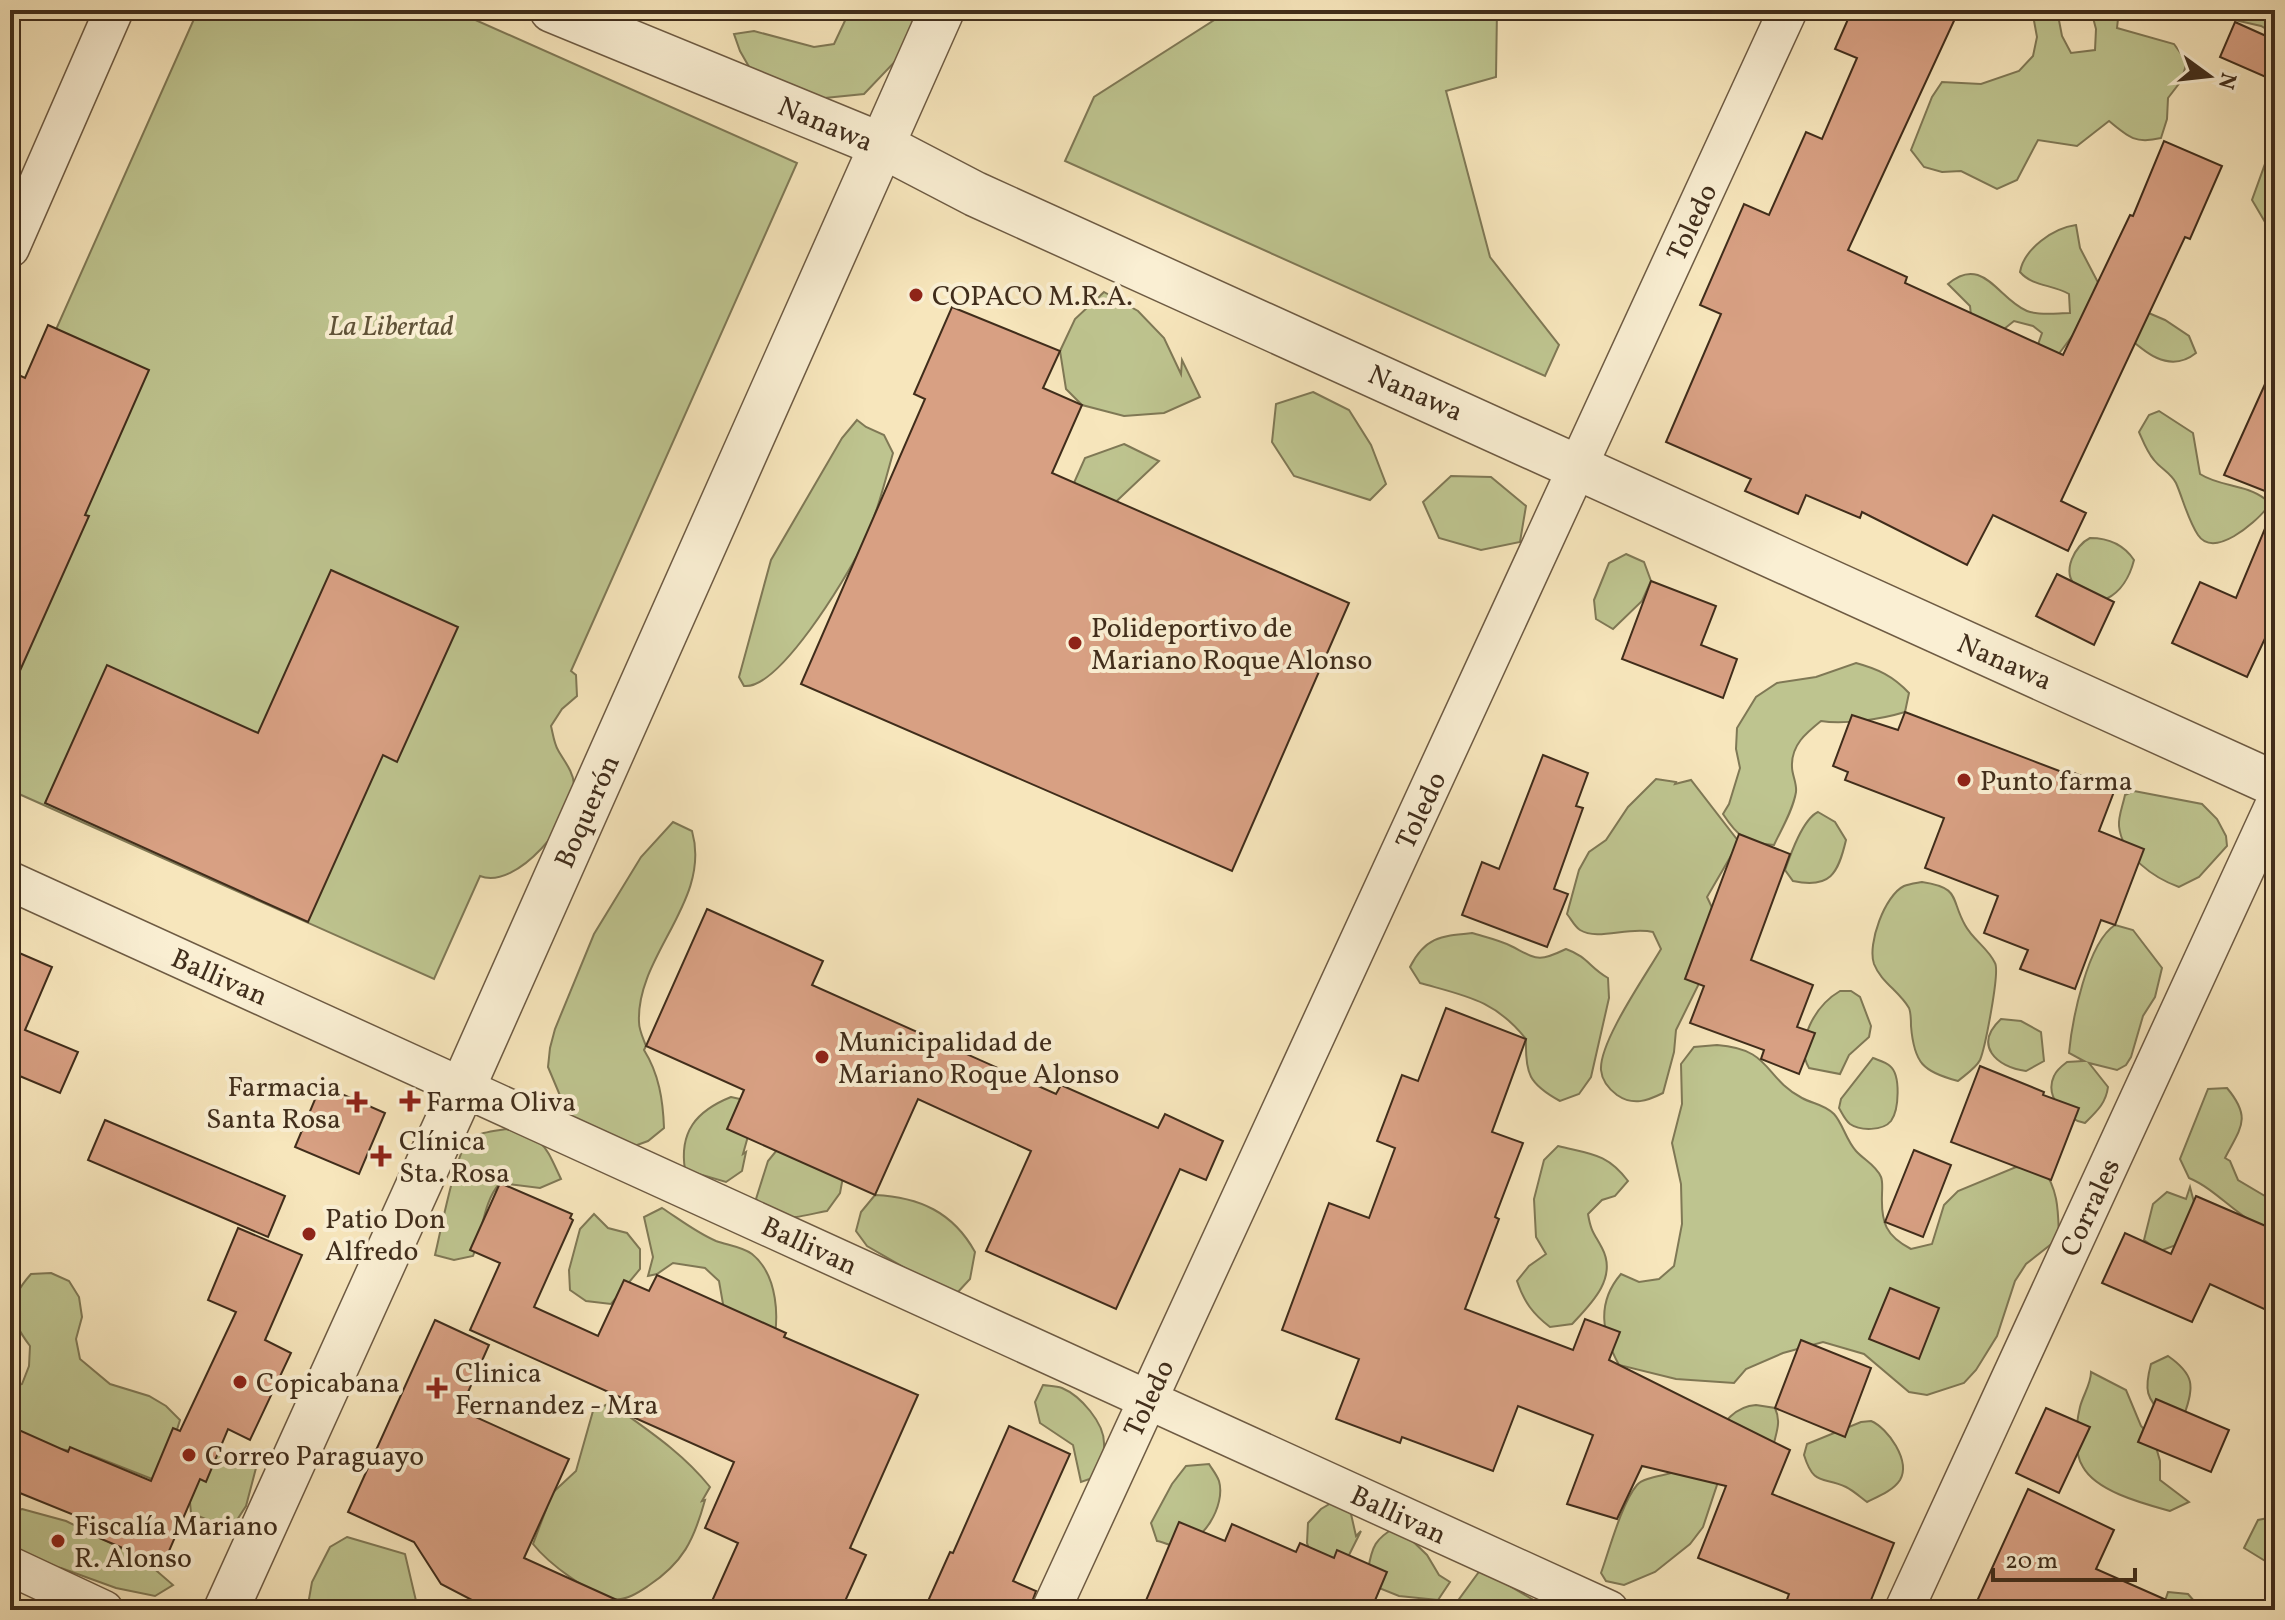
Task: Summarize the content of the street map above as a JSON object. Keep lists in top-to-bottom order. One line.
{"streets":{"street":["Nanawa","Toledo","Boquerón","Ballivan","Corrales"]},"crossings":[["Nanawa","Toledo"],["Nanawa","Boquerón"],["Toledo","Ballivan"],["Boquerón","Ballivan"]],"parks":["La Libertad"],"places":{"other":["COPACO M.R.A.","Polideportivo de Mariano Roque Alonso","Punto farma","Municipalidad de Mariano Roque Alonso","Patio Don Alfredo","Copicabana","Correo Paraguayo","Fiscalía Mariano R. Alonso"],"health":["Farma Oliva","Farmacia Santa Rosa","Clínica Sta. Rosa","Clinica Fernandez - Mra"]},"scale_bar":"20 m","north":"right"}
